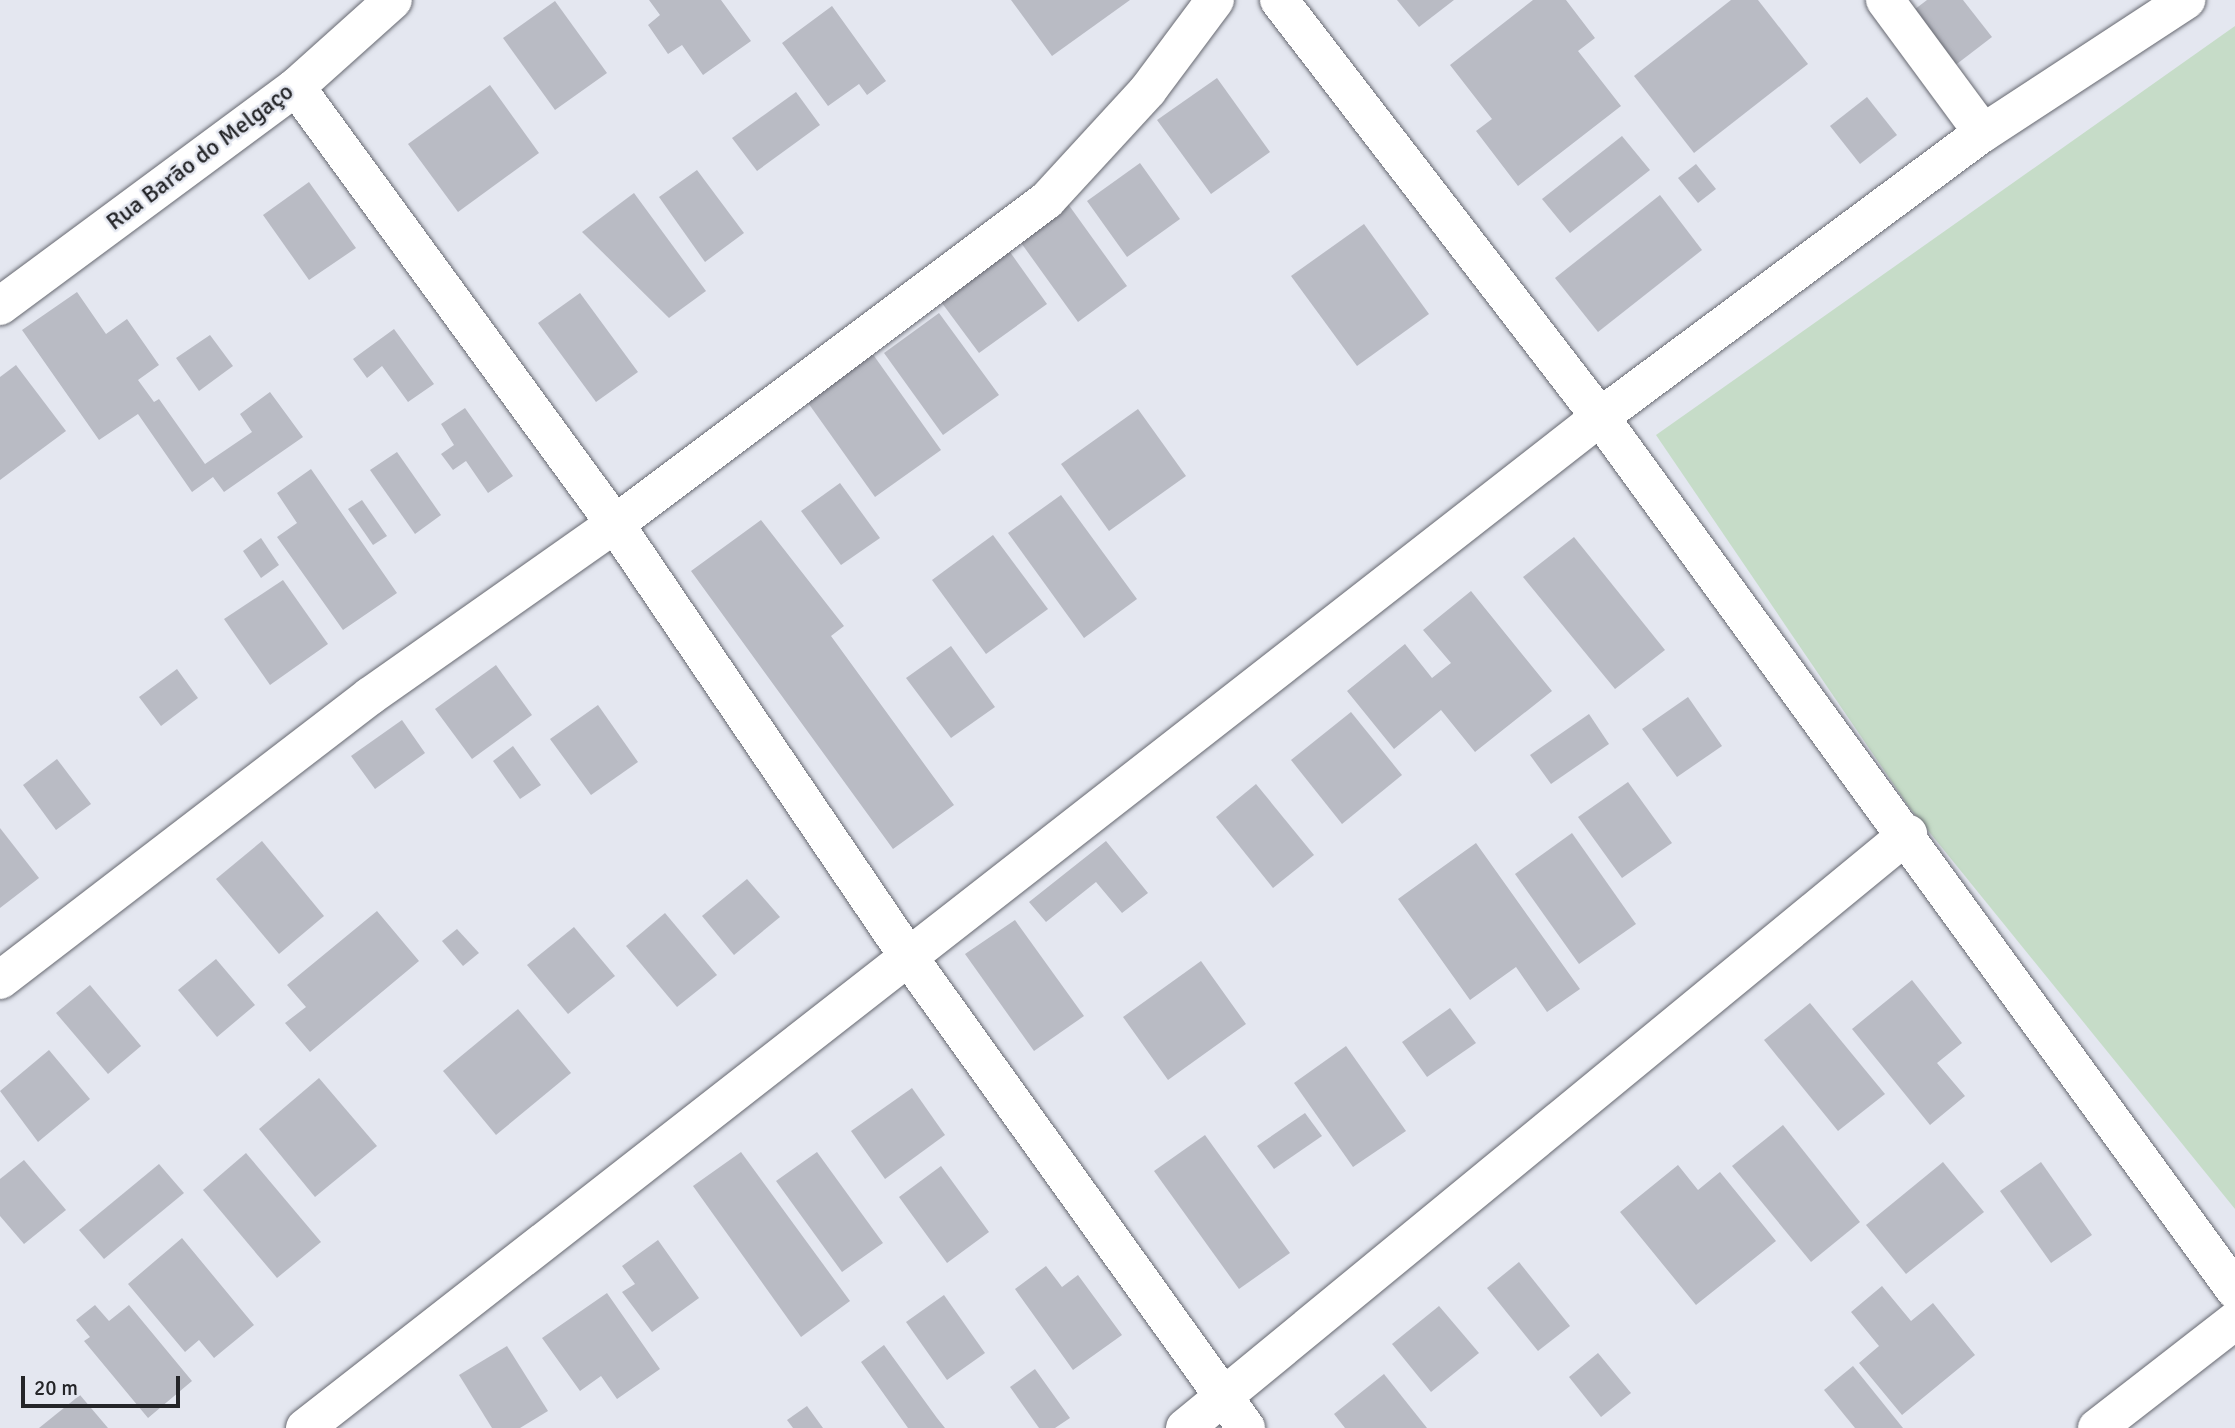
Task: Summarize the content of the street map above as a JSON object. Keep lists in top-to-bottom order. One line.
{"streets":{"street":["Rua Barão do Melgaço"]},"scale_bar":"20 m"}
